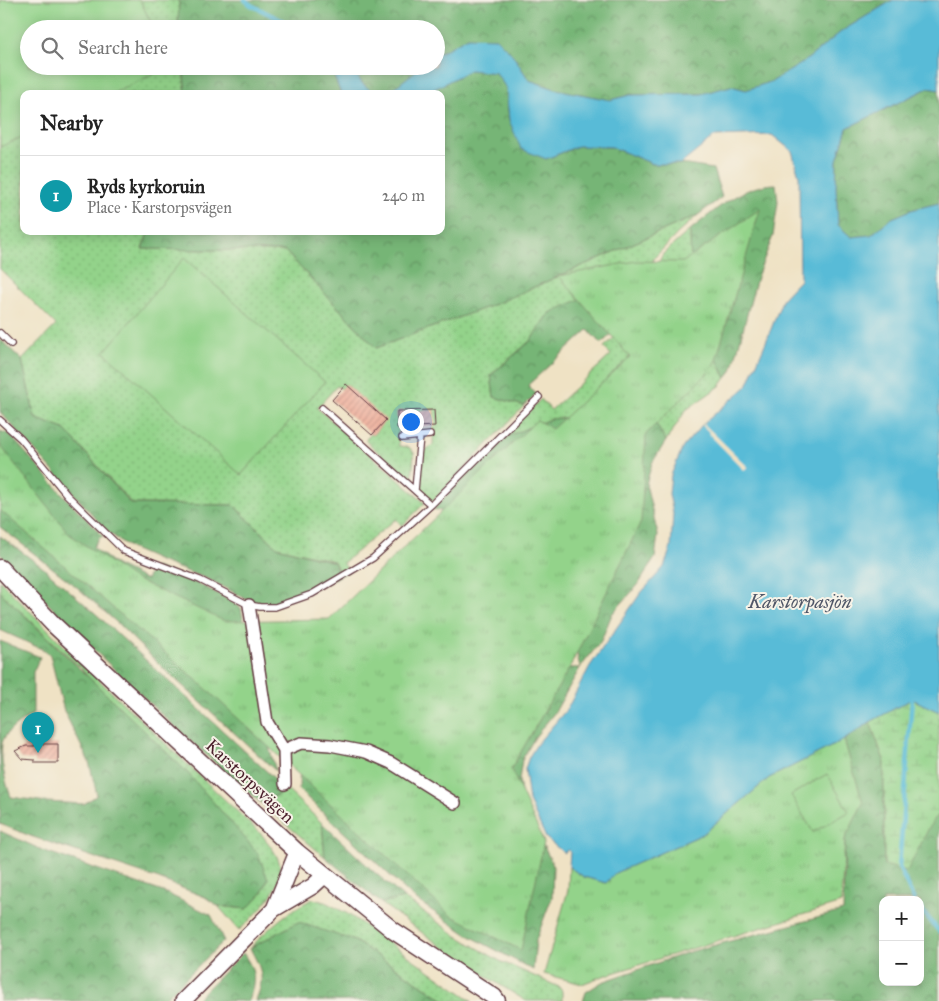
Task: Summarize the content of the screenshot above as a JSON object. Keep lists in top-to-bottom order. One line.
{"streets":{"main road":["Karstorpsvägen"]},"water":["Karstorpasjön"],"page":{"search":"Search here","heading":"Nearby","list":[{"mark":"1","name":"Ryds kyrkoruin","note":"Place · Karstorpsvägen","value":"240 m"}],"pins":"1","map_buttons":["+","−"]}}
